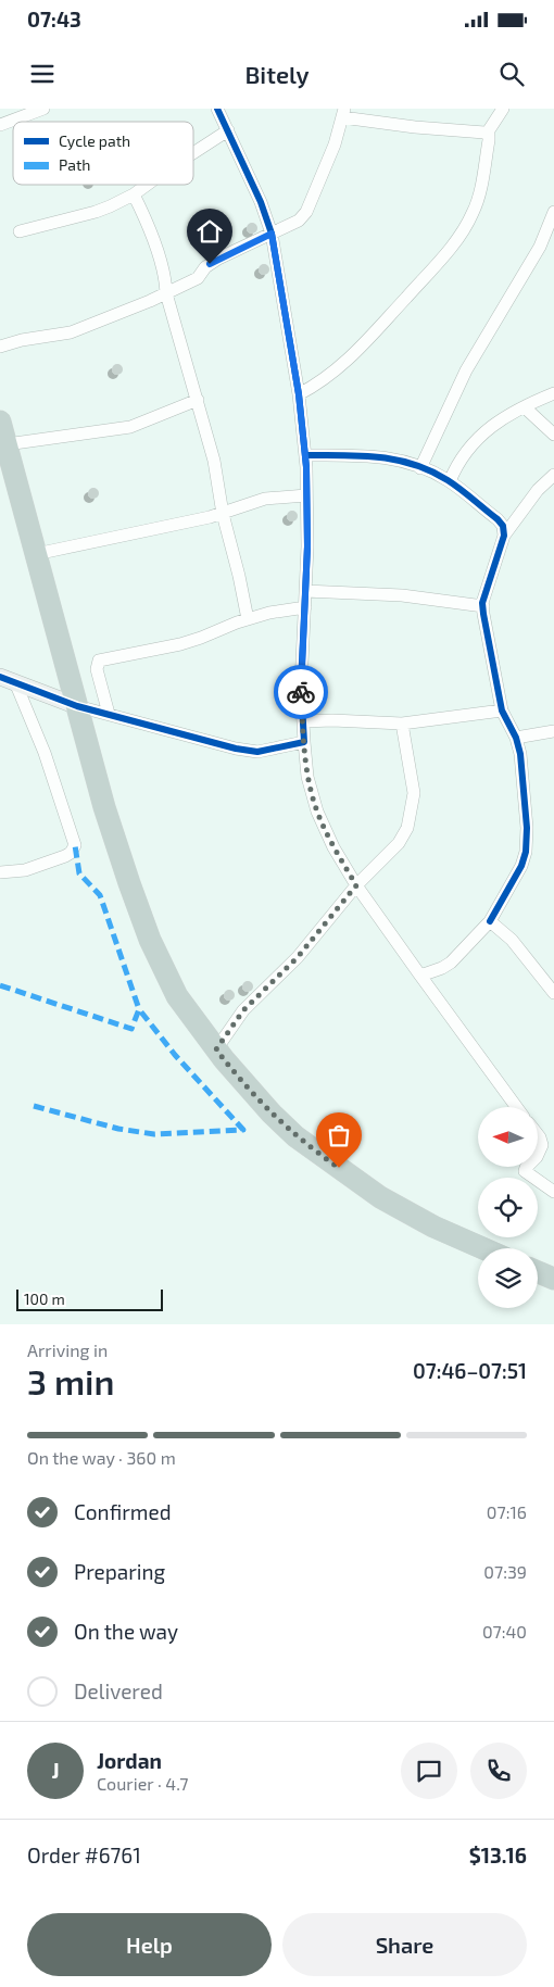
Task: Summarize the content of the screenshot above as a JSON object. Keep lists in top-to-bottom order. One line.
{"legend":["Cycle path","Path"],"scale_bar":"100 m","north":"left","page":{"status":"07:43","header":"Bitely","scale":"100 m","heading":["3 min","Arriving in","07:46–07:51"],"panel":["Jordan","Courier · 4.7","Order #6761","$13.16"],"bar":"On the way · 360 m","list":[["Confirmed","07:16"],["Preparing","07:39"],["On the way","07:40"],"Delivered"],"round":"J","buttons":["Help","Share"]}}
